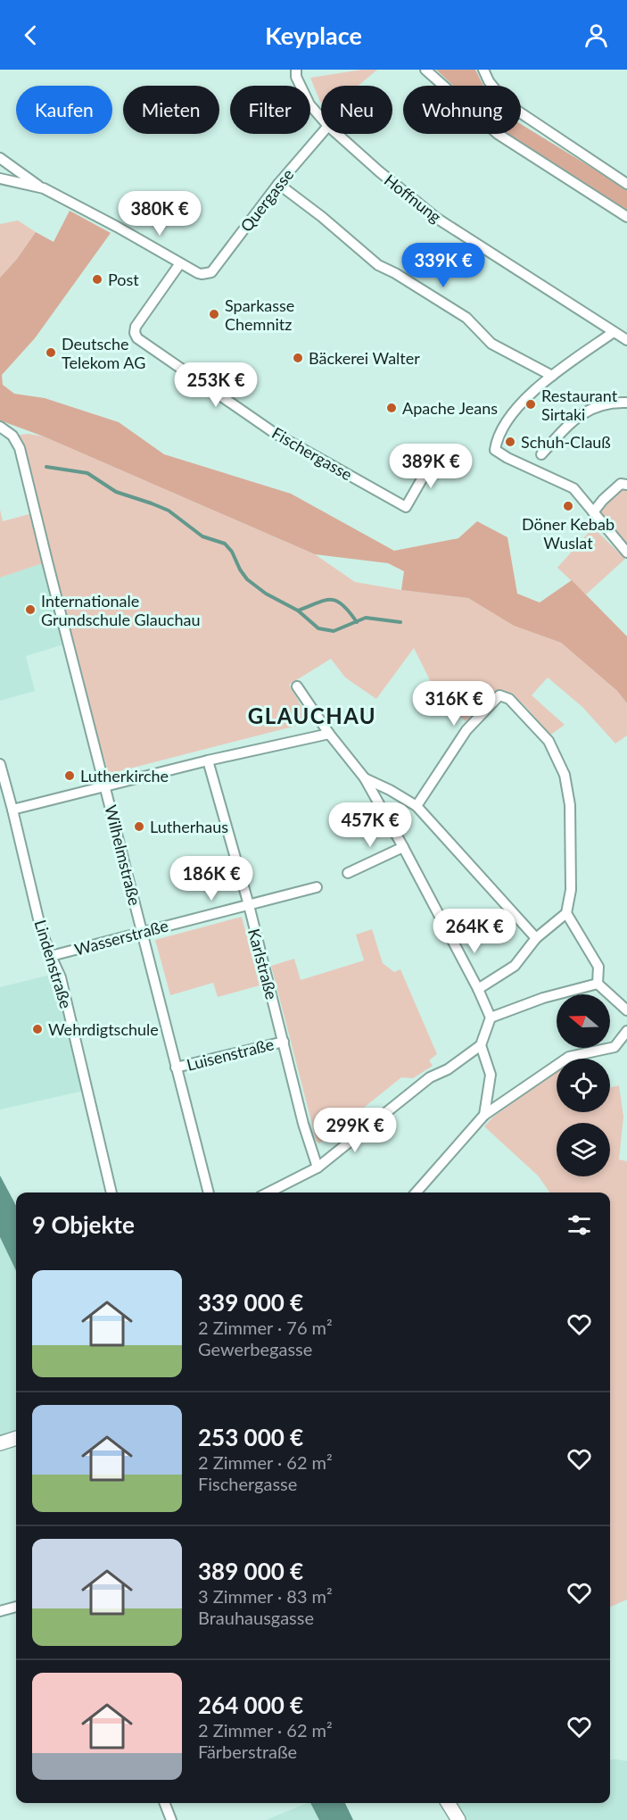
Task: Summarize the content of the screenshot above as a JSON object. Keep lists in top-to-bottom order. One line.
{"streets":{"street":["Hoffnung","Quergasse","Fischergasse","Wilhelmstraße","Wasserstraße","Lindenstraße","Karlstraße","Luisenstraße"]},"crossings":[["Quergasse","Fischergasse"],["Wilhelmstraße","Wasserstraße"],["Wilhelmstraße","Luisenstraße"],["Wasserstraße","Lindenstraße"],["Wasserstraße","Karlstraße"],["Karlstraße","Luisenstraße"]],"districts":["GLAUCHAU"],"places":["Post","Sparkasse Chemnitz","Deutsche Telekom AG","Bäckerei Walter","Restaurant Sirtaki","Apache Jeans","Schuh-Clauß","Döner Kebab Wuslat","Internationale Grundschule Glauchau","Lutherkirche","Lutherhaus","Wehrdigtschule"],"north":"left","page":{"header":"Keyplace","chip":["Kaufen","Mieten","Filter","Neu","Wohnung"],"price":["380K €","339K €","253K €","389K €","316K €","457K €","186K €","264K €","299K €"],"heading":"9 Objekte","list":[{"name":"339 000 €","note":"2 Zimmer · 76 m² · Gewerbegasse"},{"name":"253 000 €","note":"2 Zimmer · 62 m² · Fischergasse"},{"name":"389 000 €","note":"3 Zimmer · 83 m² · Brauhausgasse"},{"name":"264 000 €","note":"2 Zimmer · 62 m² · Färberstraße"}]}}
